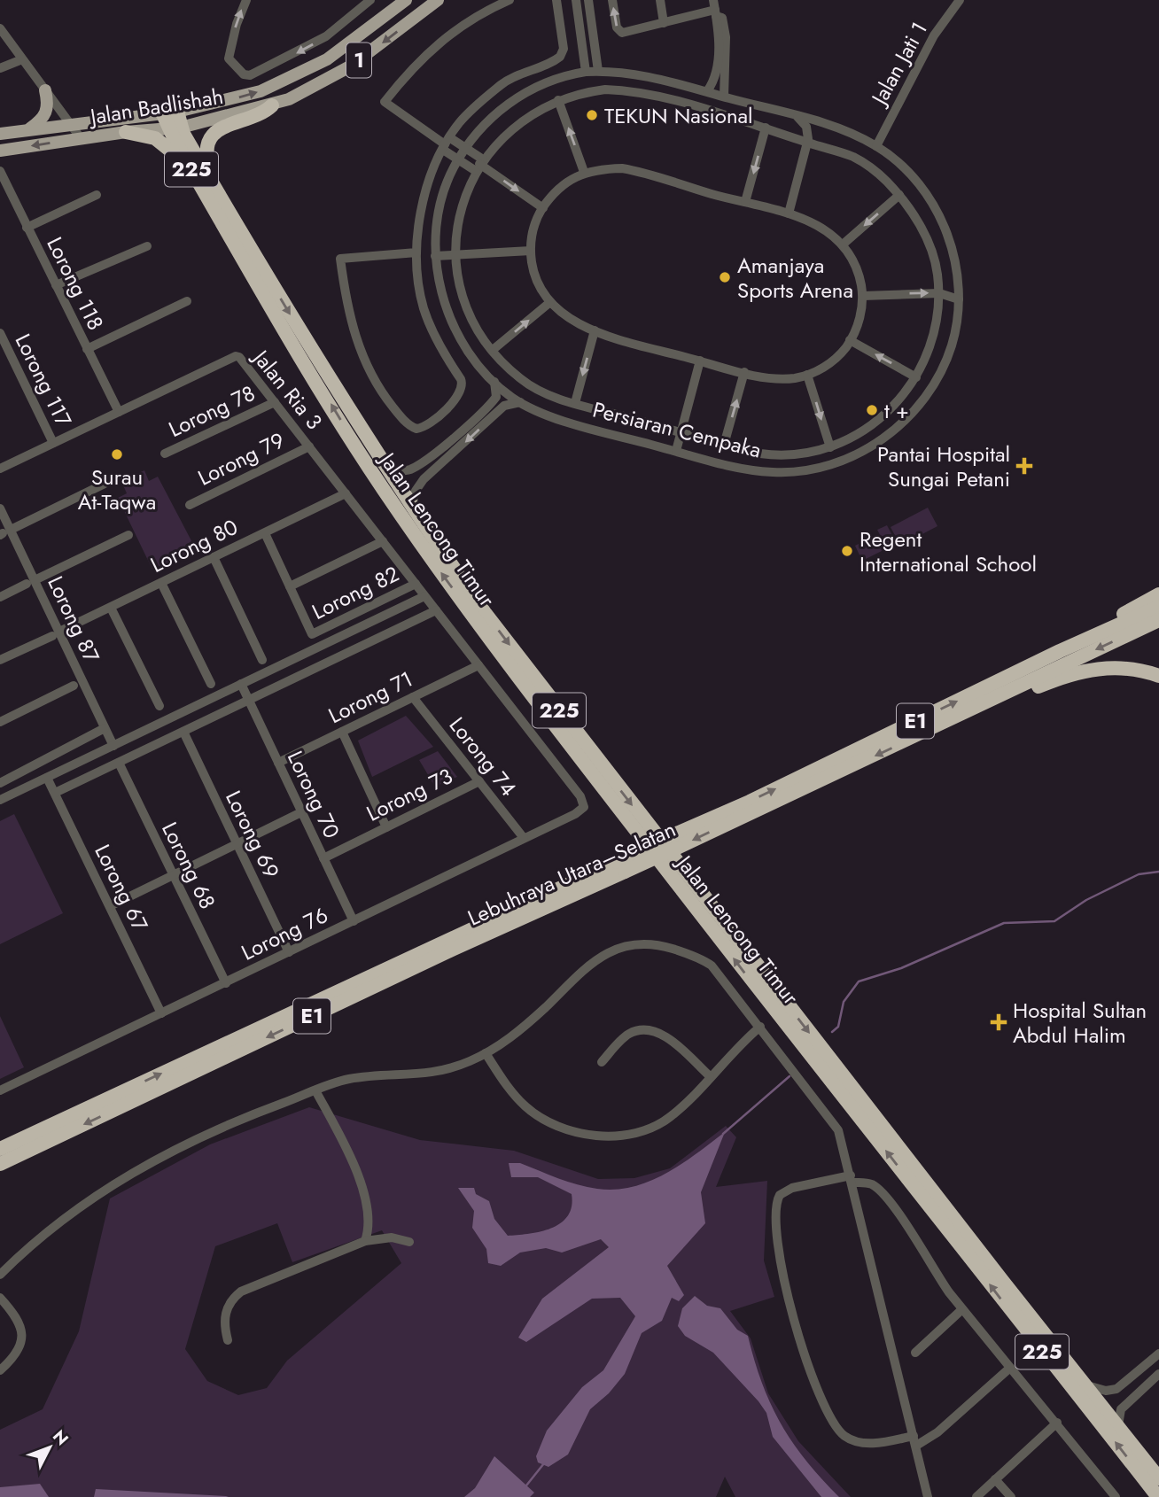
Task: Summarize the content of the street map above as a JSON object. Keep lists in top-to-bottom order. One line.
{"streets":{"highway":["225","Jalan Lencong Timur","E1","Lebuhraya Utara–Selatan"],"main road":["1","Jalan Badlishah"],"street":["Jalan Jati 1","Lorong 118","Lorong 117","Jalan Ria 3","Lorong 78","Persiaran Cempaka","Lorong 79","Lorong 80","Lorong 82","Lorong 87","Lorong 71","Lorong 74","Lorong 70","Lorong 73","Lorong 69","Lorong 68","Lorong 67","Lorong 76"]},"crossings":[["Jalan Jati 1","Persiaran Cempaka"],["Jalan Badlishah","Jalan Lencong Timur"],["Lorong 118","Jalan Ria 3"],["Lorong 117","Jalan Ria 3"],["Jalan Ria 3","Lorong 78"],["Jalan Ria 3","Lorong 79"],["Jalan Ria 3","Lorong 80"],["Jalan Ria 3","Lorong 82"],["Jalan Ria 3","Lorong 71"],["Jalan Ria 3","Lorong 76"],["Lorong 80","Lorong 82"],["Lorong 80","Lorong 87"],["Lorong 71","Lorong 74"],["Lorong 71","Lorong 70"],["Lorong 74","Lorong 73"],["Lorong 74","Lorong 76"],["Lorong 70","Lorong 73"],["Lorong 70","Lorong 76"],["Lorong 69","Lorong 76"],["Lorong 68","Lorong 76"],["Lorong 67","Lorong 76"]],"places":{"other":["TEKUN Nasional","Amanjaya Sports Arena","t +","Surau At-Taqwa","Regent International School"],"health":["Pantai Hospital Sungai Petani","Hospital Sultan Abdul Halim"]},"north":"top right"}
